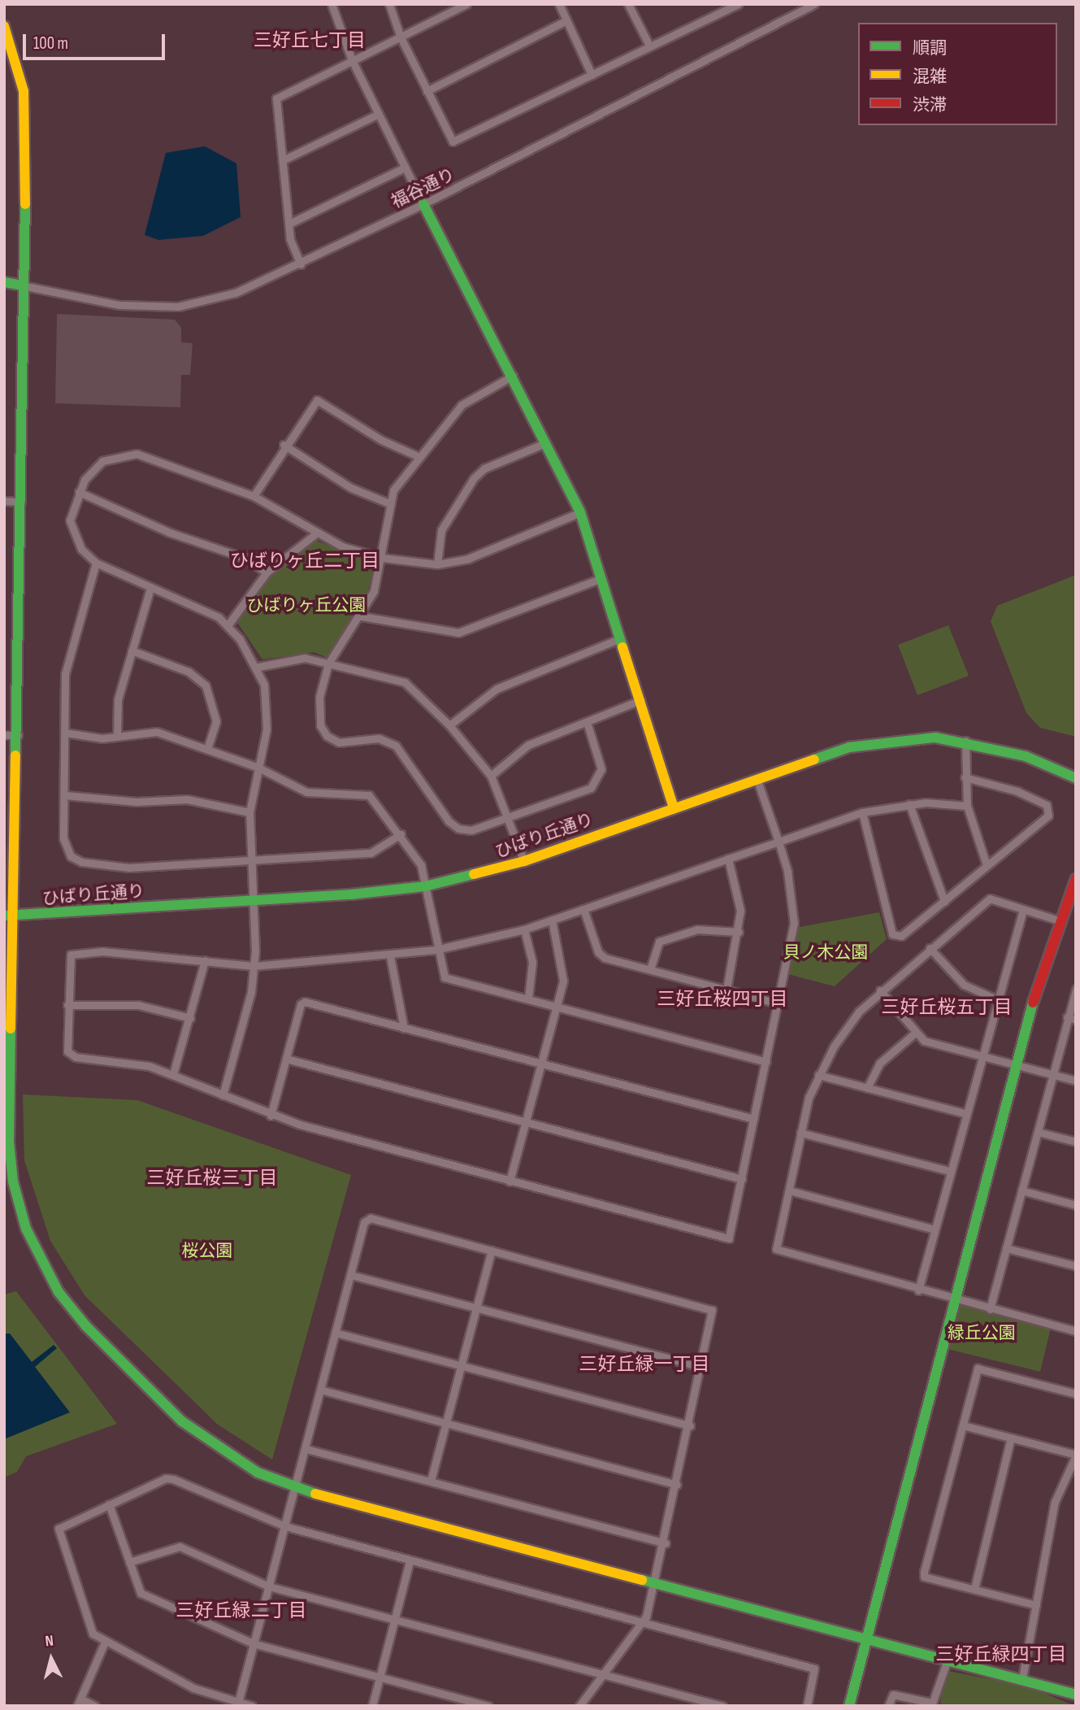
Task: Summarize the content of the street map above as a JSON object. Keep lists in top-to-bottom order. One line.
{"streets":{"street":["福谷通り","ひばり丘通り"]},"districts":["三好丘七丁目","ひばりヶ丘二丁目","三好丘桜四丁目","三好丘桜五丁目","三好丘桜三丁目","三好丘緑一丁目","三好丘緑二丁目","三好丘緑四丁目"],"parks":["ひばりヶ丘公園","貝ノ木公園","桜公園","緑丘公園"],"legend":["順調","混雑","渋滞"],"scale_bar":"100 m","north":"top"}
